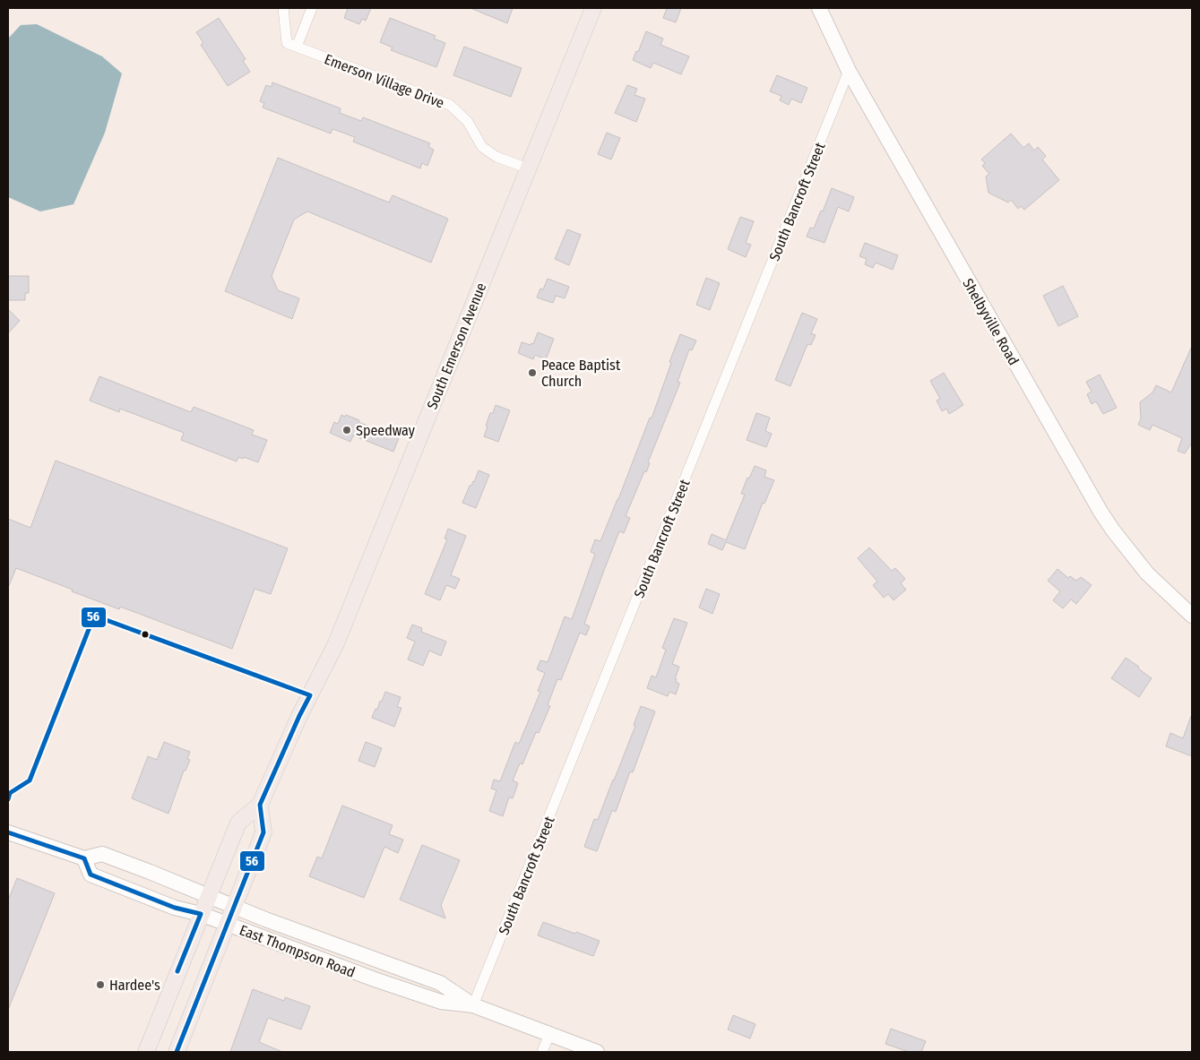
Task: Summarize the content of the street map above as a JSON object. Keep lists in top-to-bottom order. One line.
{"streets":{"main road":["Shelbyville Road","South Emerson Avenue","East Thompson Road"],"street":["Emerson Village Drive","South Bancroft Street"]},"crossings":[["Emerson Village Drive","South Emerson Avenue"],["South Bancroft Street","Shelbyville Road"],["South Bancroft Street","East Thompson Road"],["South Emerson Avenue","East Thompson Road"]],"places":["Peace Baptist Church","Speedway","Hardee's"],"lines":["transit line 56"]}
